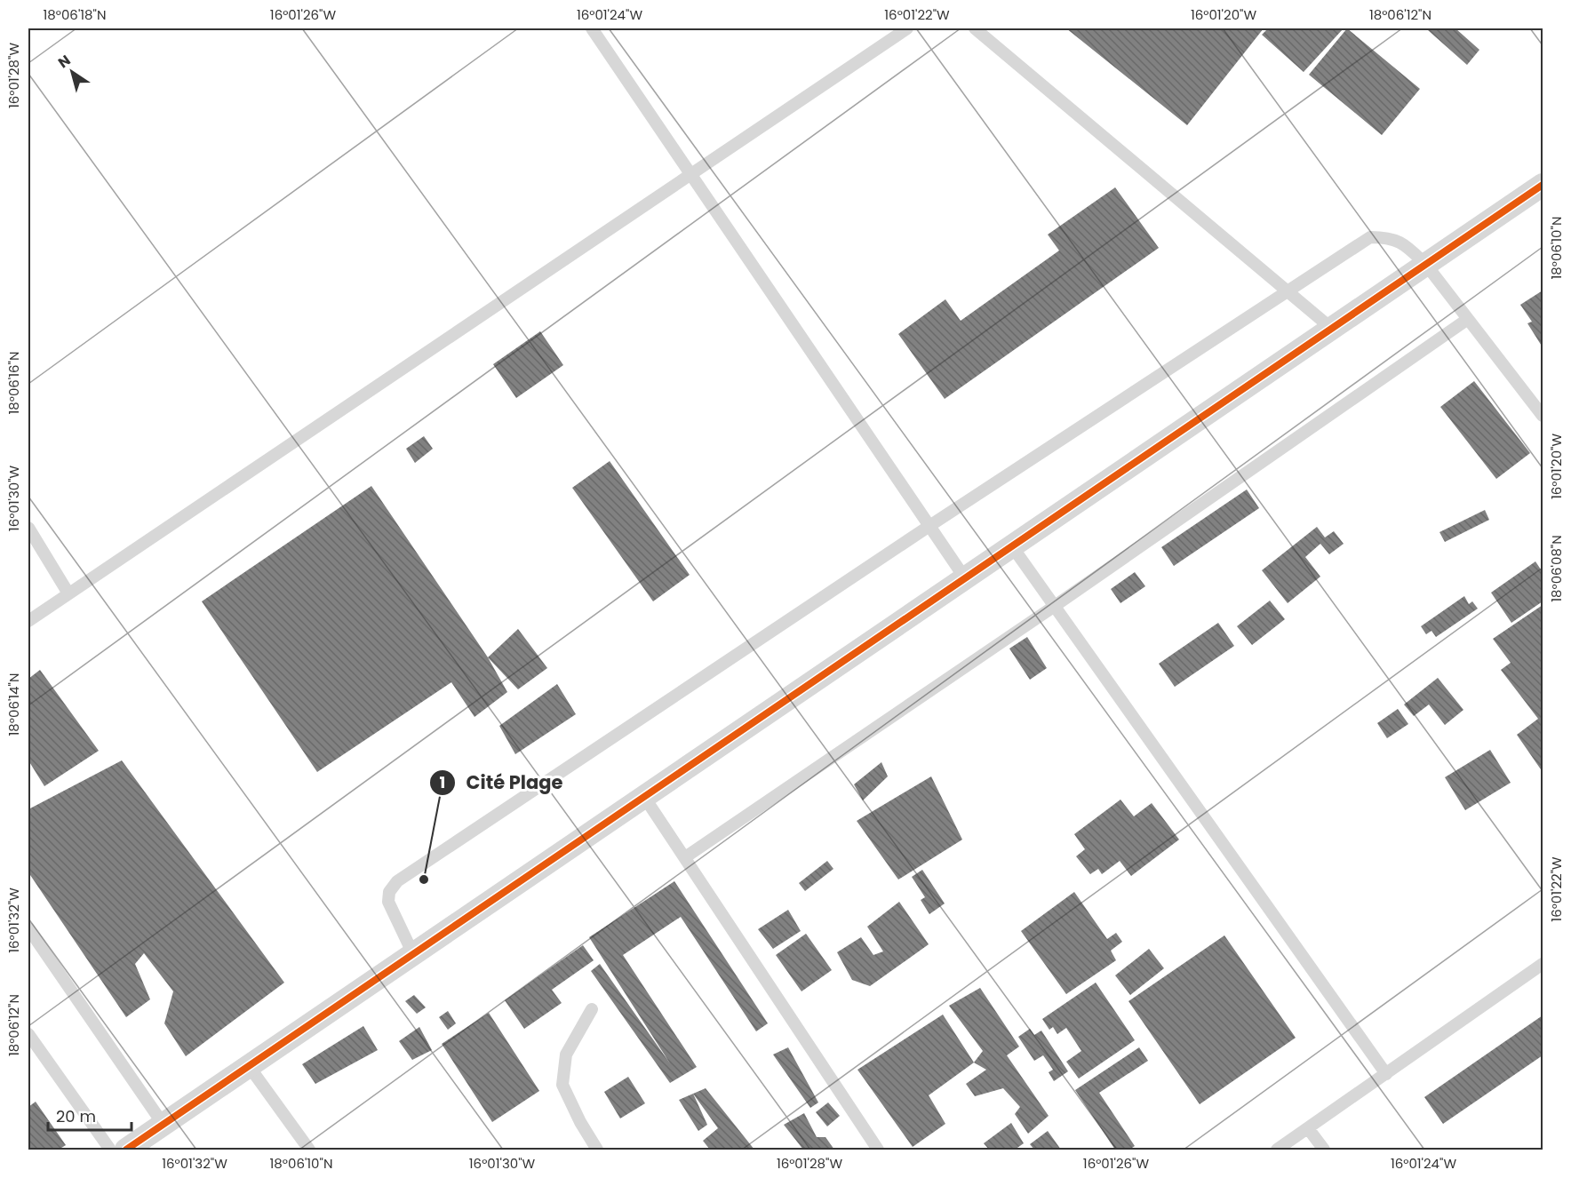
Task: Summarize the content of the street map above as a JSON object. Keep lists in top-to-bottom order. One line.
{"places":["Cité Plage"],"scale_bar":"20 m","north":"top left","coordinates":["18°06'18\"N","16°01'26\"W","16°01'24\"W","16°01'22\"W","16°01'20\"W","18°06'12\"N","16°01'28\"W","18°06'10\"N","18°06'16\"N","16°01'30\"W","18°06'08\"N","18°06'14\"N","16°01'32\"W"]}
